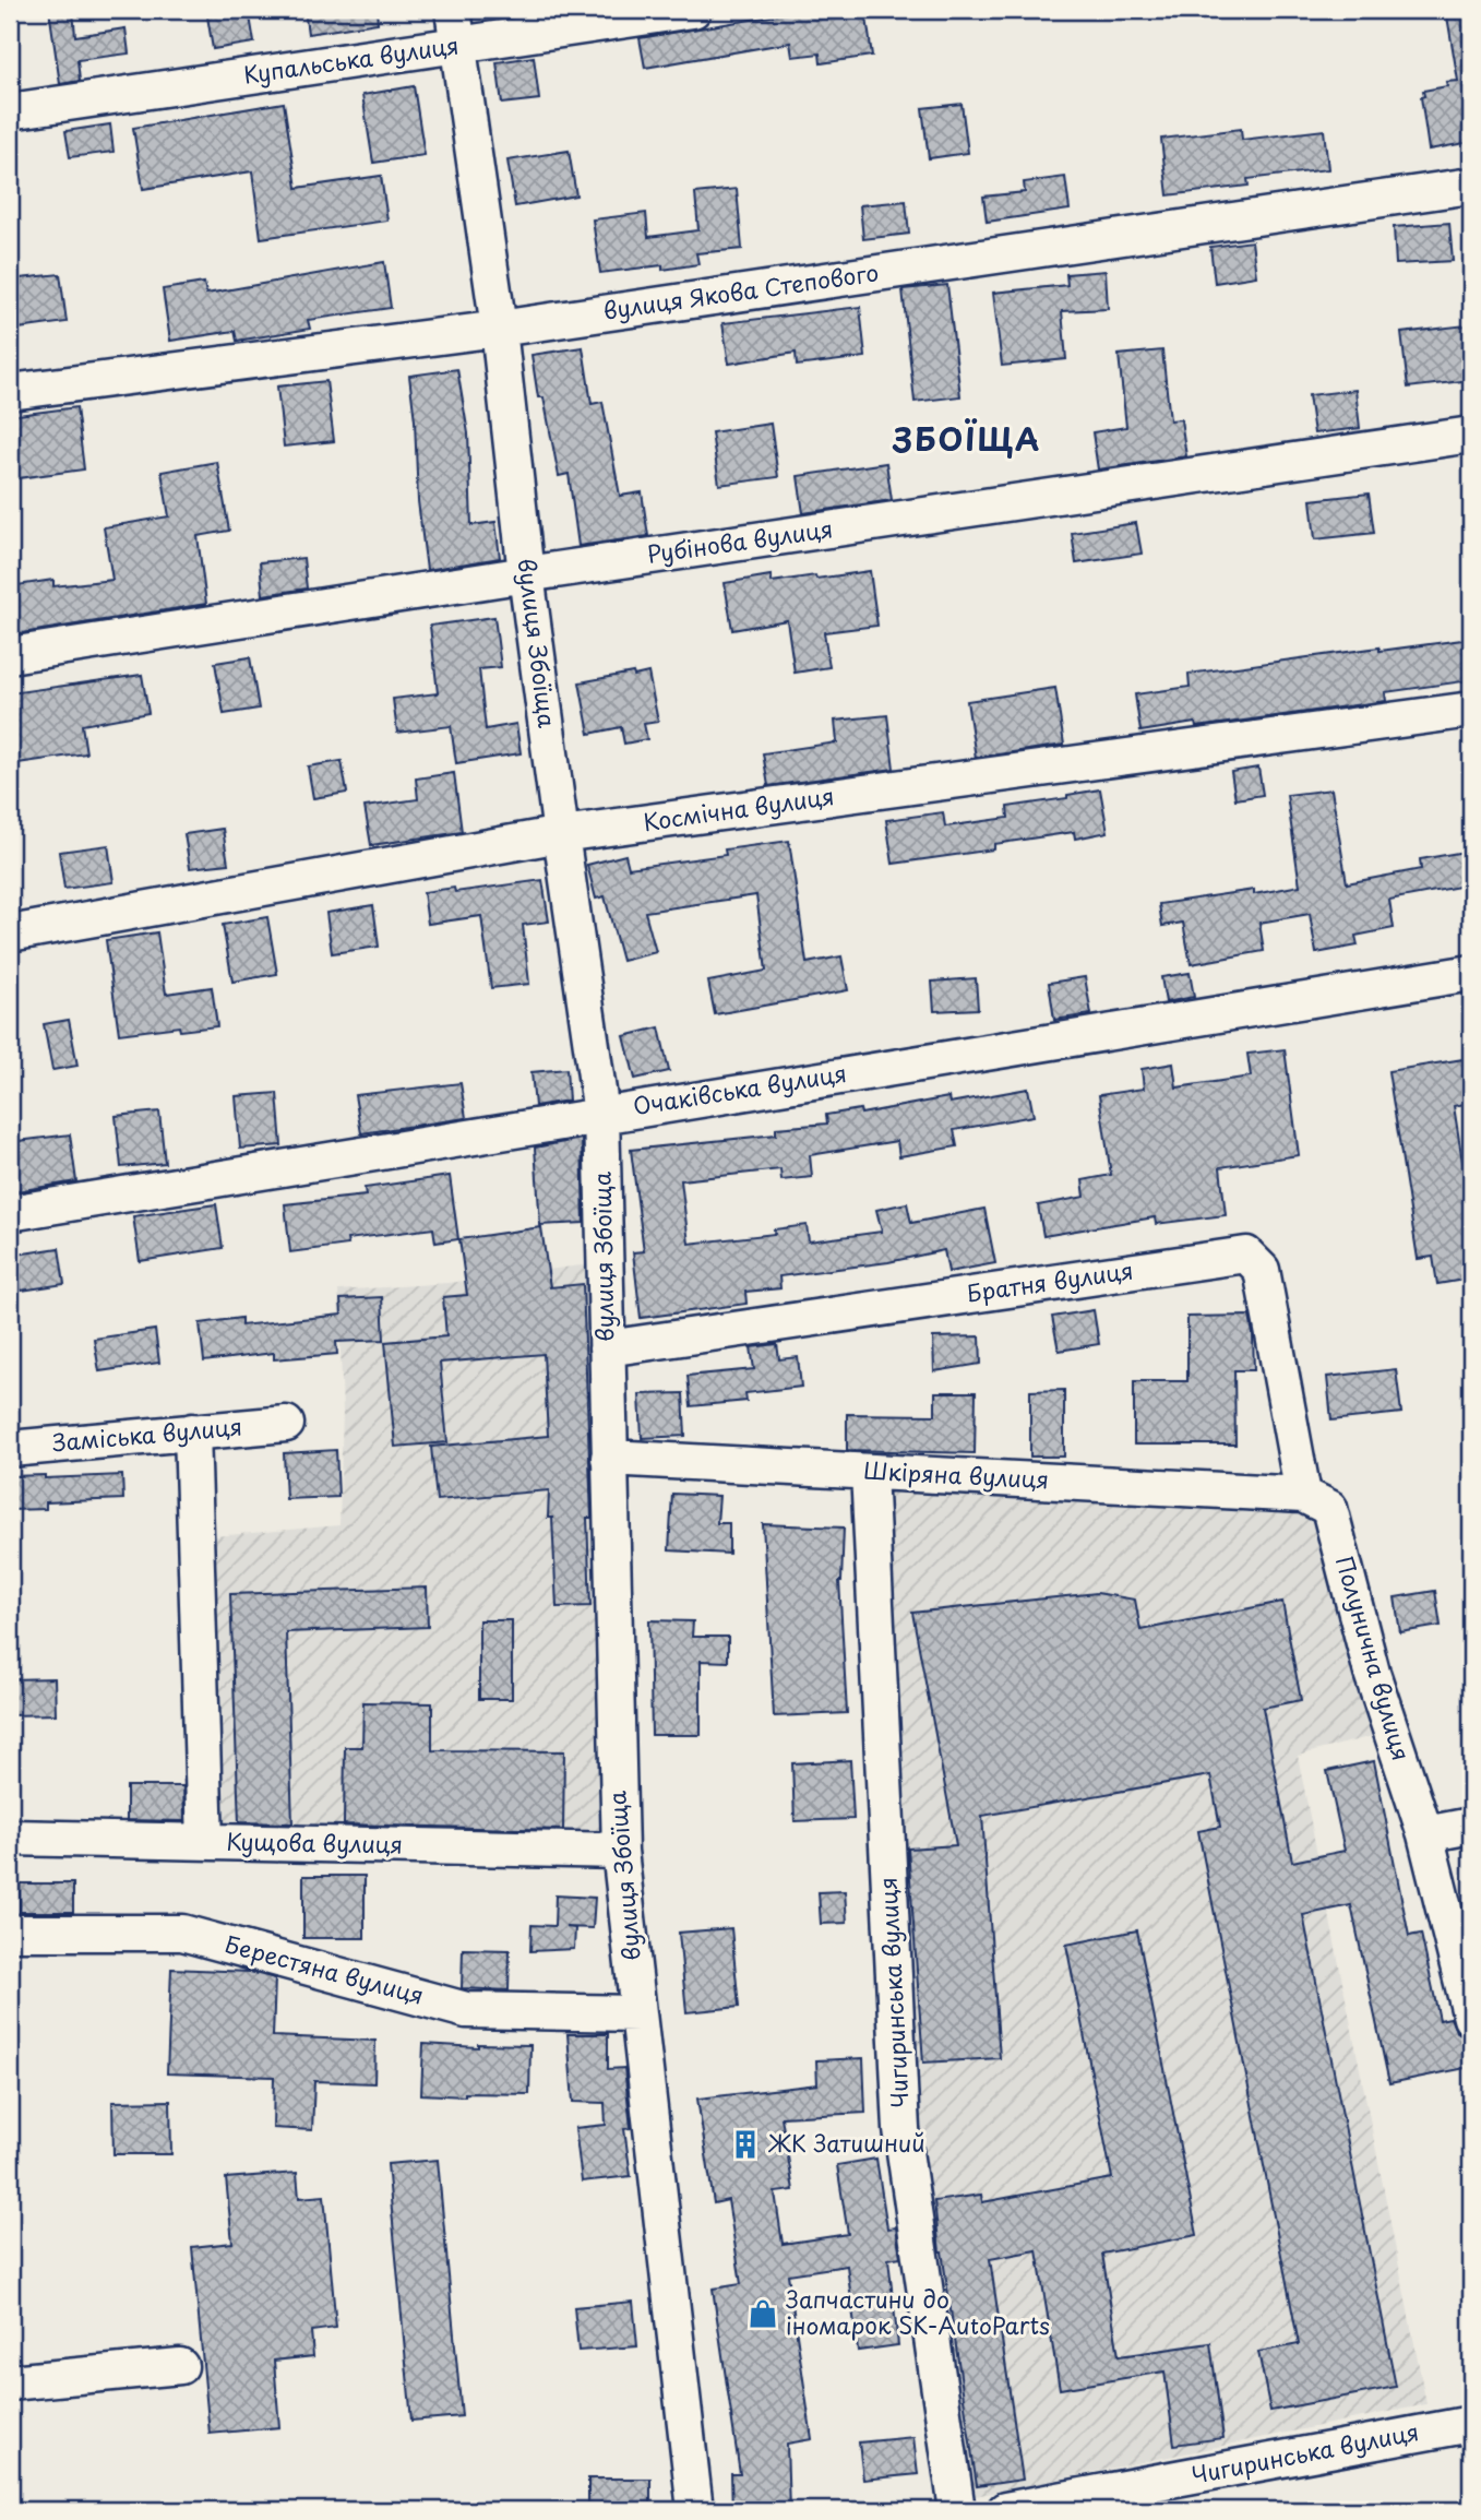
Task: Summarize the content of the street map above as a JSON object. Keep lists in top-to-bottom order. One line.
{"streets":{"street":["Купальська вулиця","вулиця Якова Степового","Рубінова вулиця","вулиця Збоїща","Космічна вулиця","Очаківська вулиця","Братня вулиця","Заміська вулиця","Шкіряна вулиця","Полунична вулиця","Кущова вулиця","Берестяна вулиця","Чигиринська вулиця"]},"crossings":[["Купальська вулиця","вулиця Збоїща"],["вулиця Якова Степового","вулиця Збоїща"],["Рубінова вулиця","вулиця Збоїща"],["вулиця Збоїща","Космічна вулиця"],["вулиця Збоїща","Очаківська вулиця"],["вулиця Збоїща","Братня вулиця"],["вулиця Збоїща","Шкіряна вулиця"],["вулиця Збоїща","Кущова вулиця"],["вулиця Збоїща","Берестяна вулиця"],["Братня вулиця","Шкіряна вулиця"],["Братня вулиця","Полунична вулиця"],["Шкіряна вулиця","Полунична вулиця"],["Шкіряна вулиця","Чигиринська вулиця"]],"districts":["ЗБОЇЩА"],"places":{"building":["ЖК Затишний"],"shop":["Запчастини до іномарок SK-AutoParts"]}}
